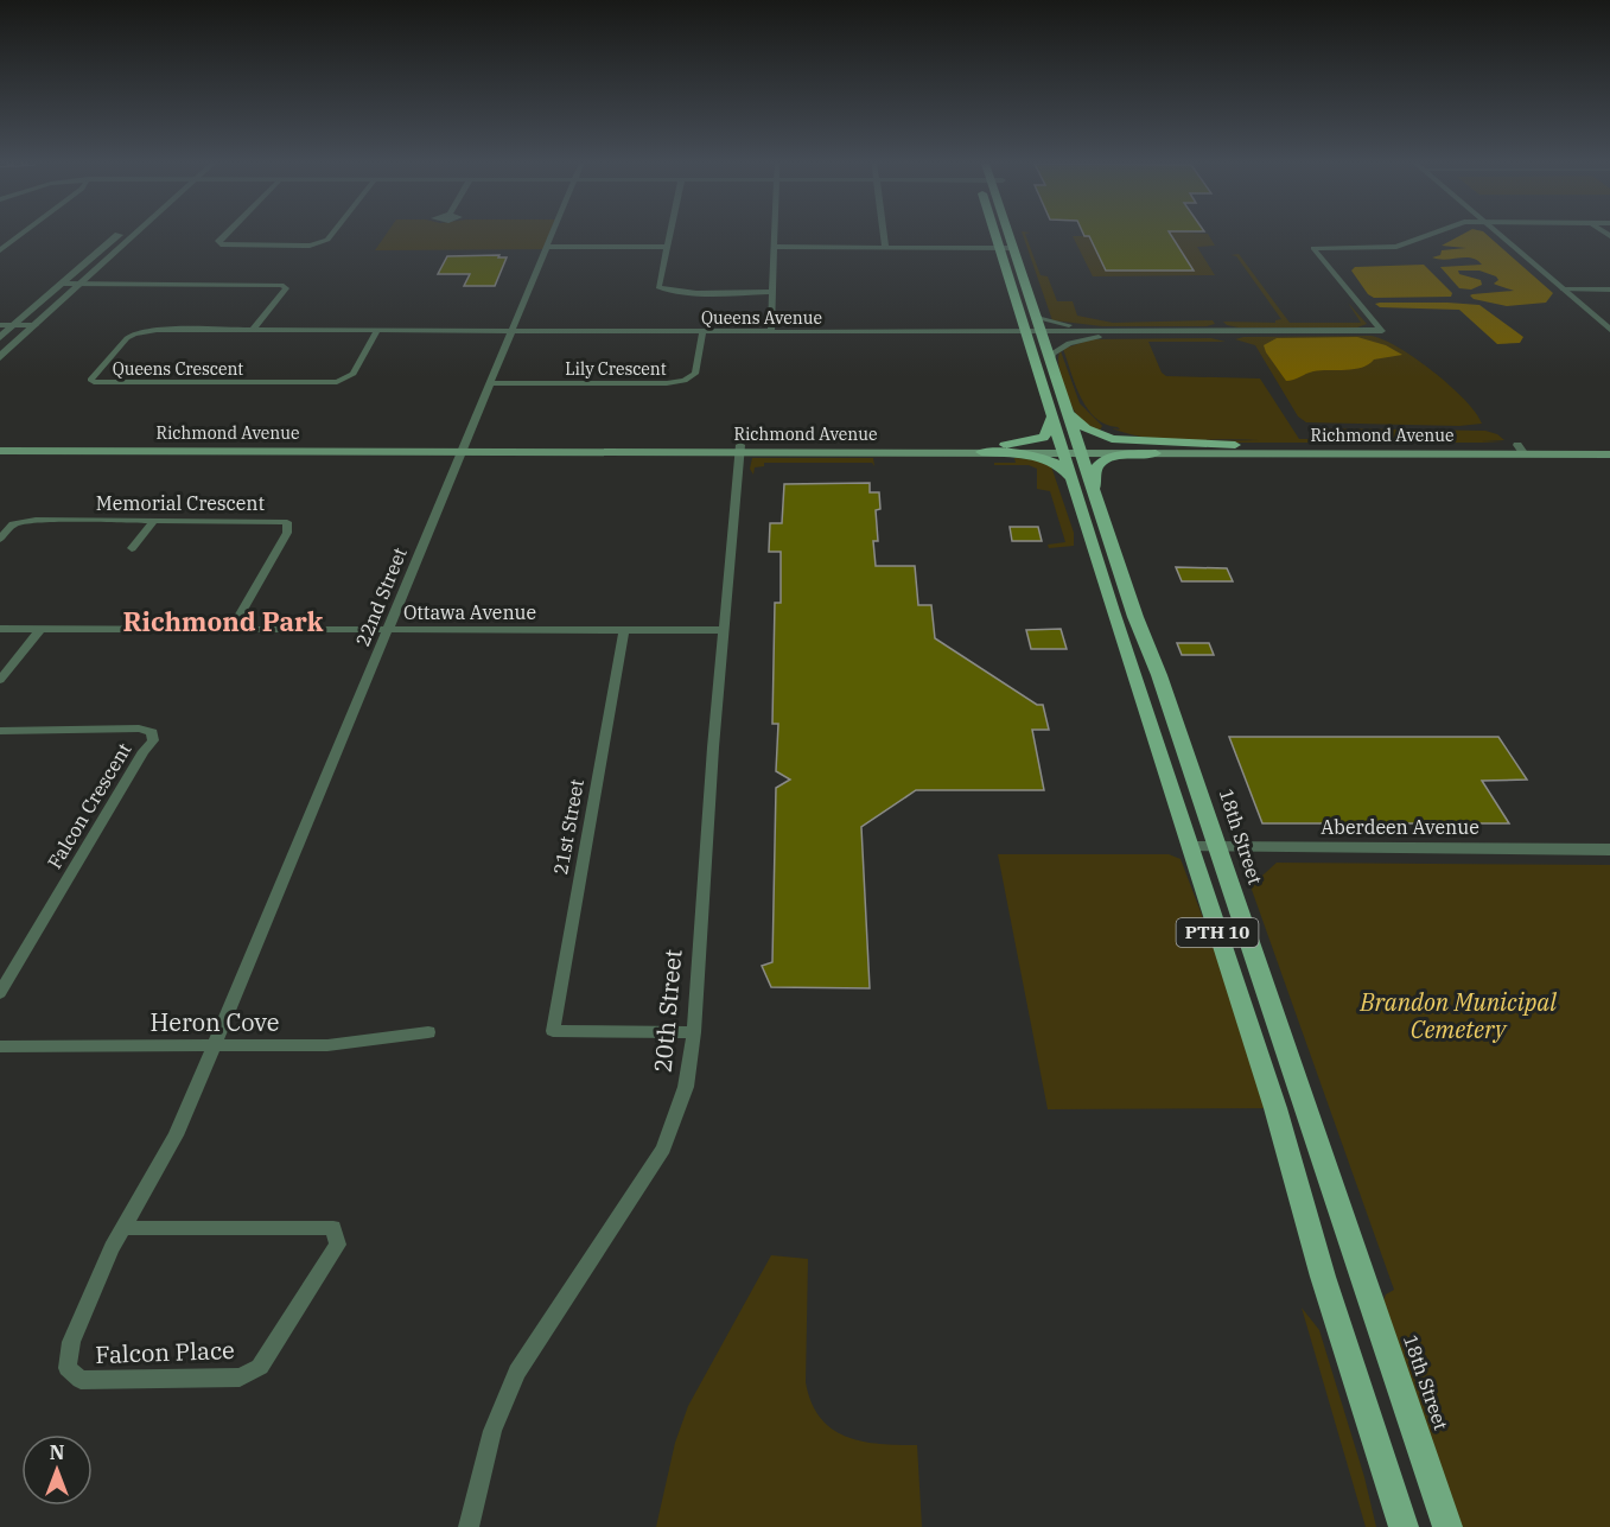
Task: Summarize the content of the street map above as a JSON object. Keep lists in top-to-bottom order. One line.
{"streets":{"main road":["Richmond Avenue","18th Street","PTH 10"],"street":["Queens Avenue","Queens Crescent","Lily Crescent","Memorial Crescent","22nd Street","Ottawa Avenue","Falcon Crescent","21st Street","Aberdeen Avenue","20th Street","Heron Cove","Falcon Place"]},"crossings":[["Queens Avenue","Queens Crescent"],["Queens Avenue","Lily Crescent"],["Queens Avenue","22nd Street"],["Queens Avenue","18th Street"],["Queens Crescent","22nd Street"],["Lily Crescent","22nd Street"],["Richmond Avenue","22nd Street"],["Richmond Avenue","18th Street"],["Richmond Avenue","20th Street"],["Memorial Crescent","Ottawa Avenue"],["22nd Street","Ottawa Avenue"],["22nd Street","Heron Cove"],["22nd Street","Falcon Place"],["Ottawa Avenue","21st Street"],["Ottawa Avenue","20th Street"],["21st Street","20th Street"],["Aberdeen Avenue","18th Street"],["Heron Cove","Falcon Place"]],"districts":["Richmond Park"],"parks":["Brandon Municipal Cemetery"],"north":"top"}
